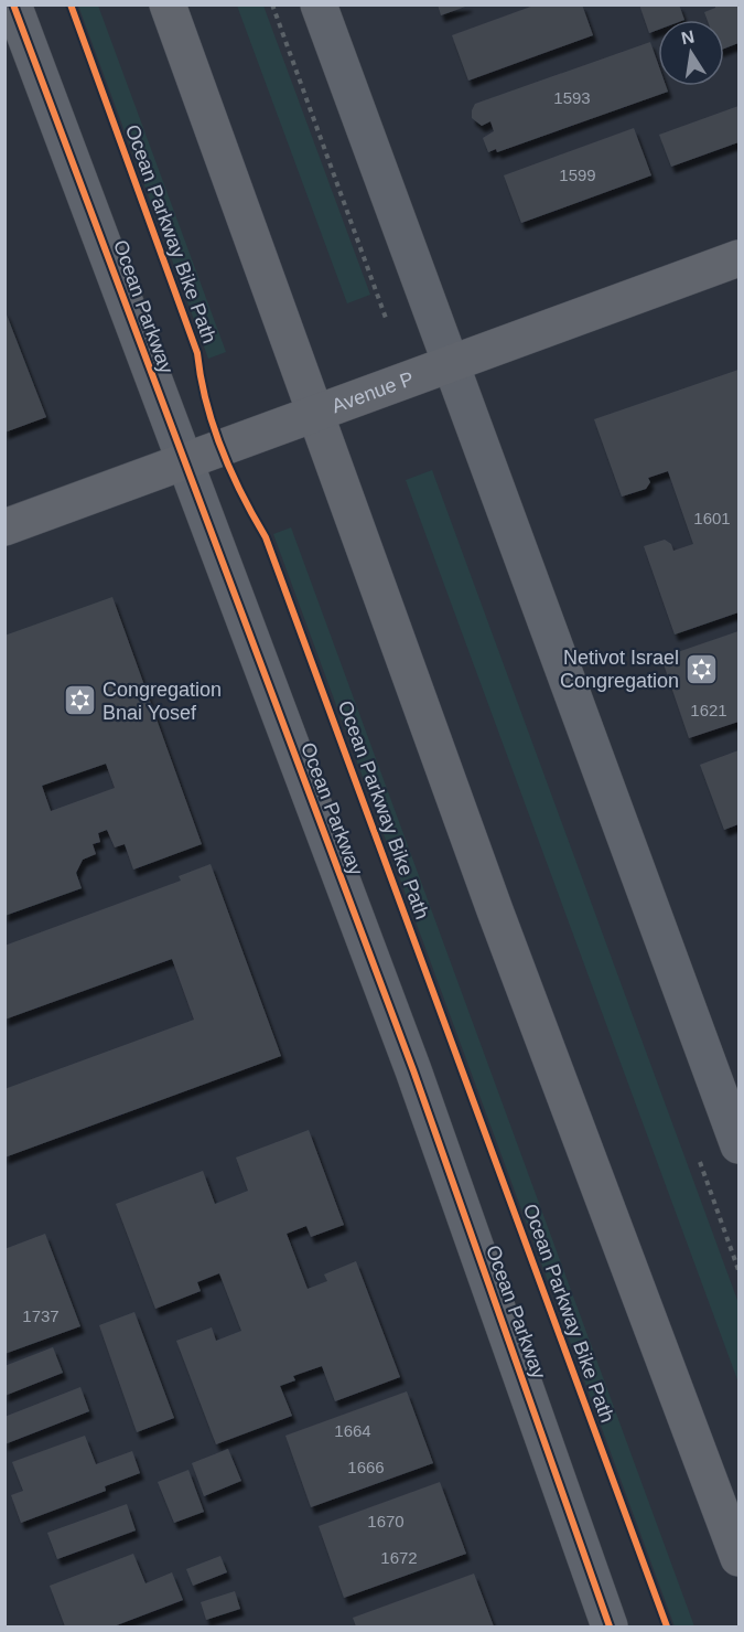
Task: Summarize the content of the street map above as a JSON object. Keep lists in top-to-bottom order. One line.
{"streets":{"main road":["Avenue P"],"street":["Ocean Parkway"],"cycle path":["Ocean Parkway Bike Path"]},"crossings":[["Ocean Parkway","Avenue P"]],"places":{"synagogue":["Netivot Israel Congregation","Congregation Bnai Yosef"]},"house_numbers":["1593","1599","1601","1621","1737","1664","1666","1670","1672"],"north":"top"}
